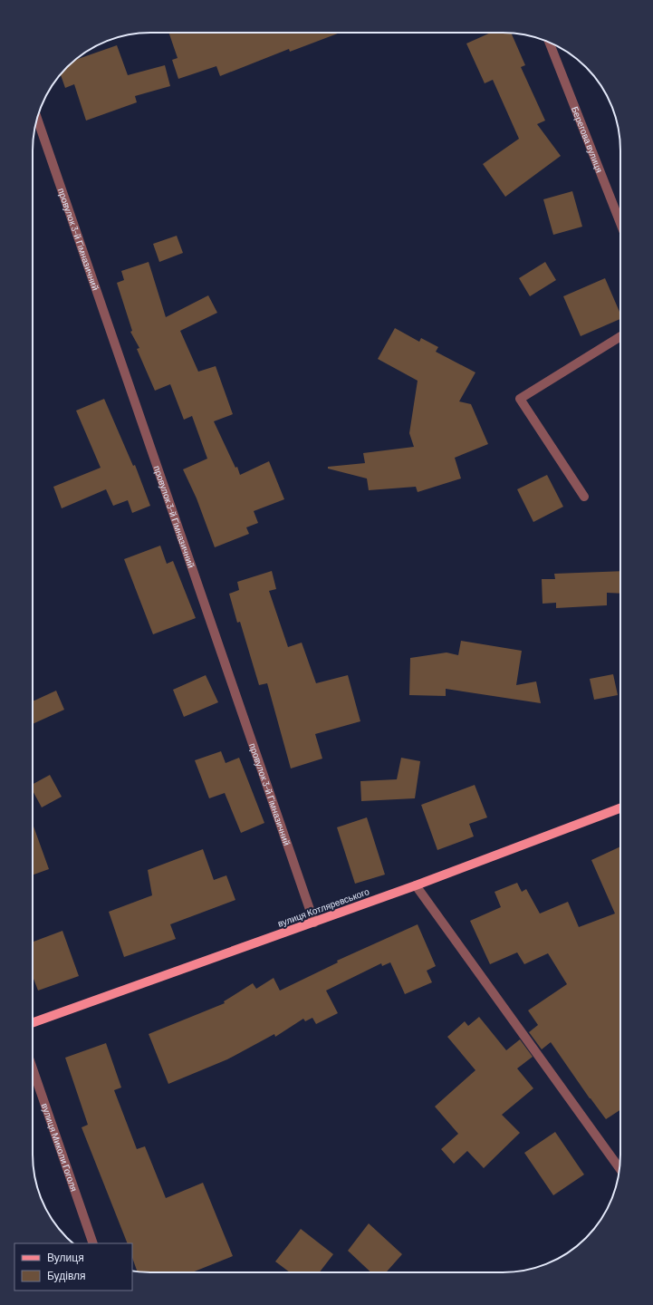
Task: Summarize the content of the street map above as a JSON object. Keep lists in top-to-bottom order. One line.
{"streets":{"main road":["вулиця Котляревського"],"street":["Берегова вулиця","провулок 3-й Гімназичний","вулиця Миколи Гоголя"]},"crossings":[["провулок 3-й Гімназичний","вулиця Котляревського"]],"legend":["Вулиця","Будівля"]}
